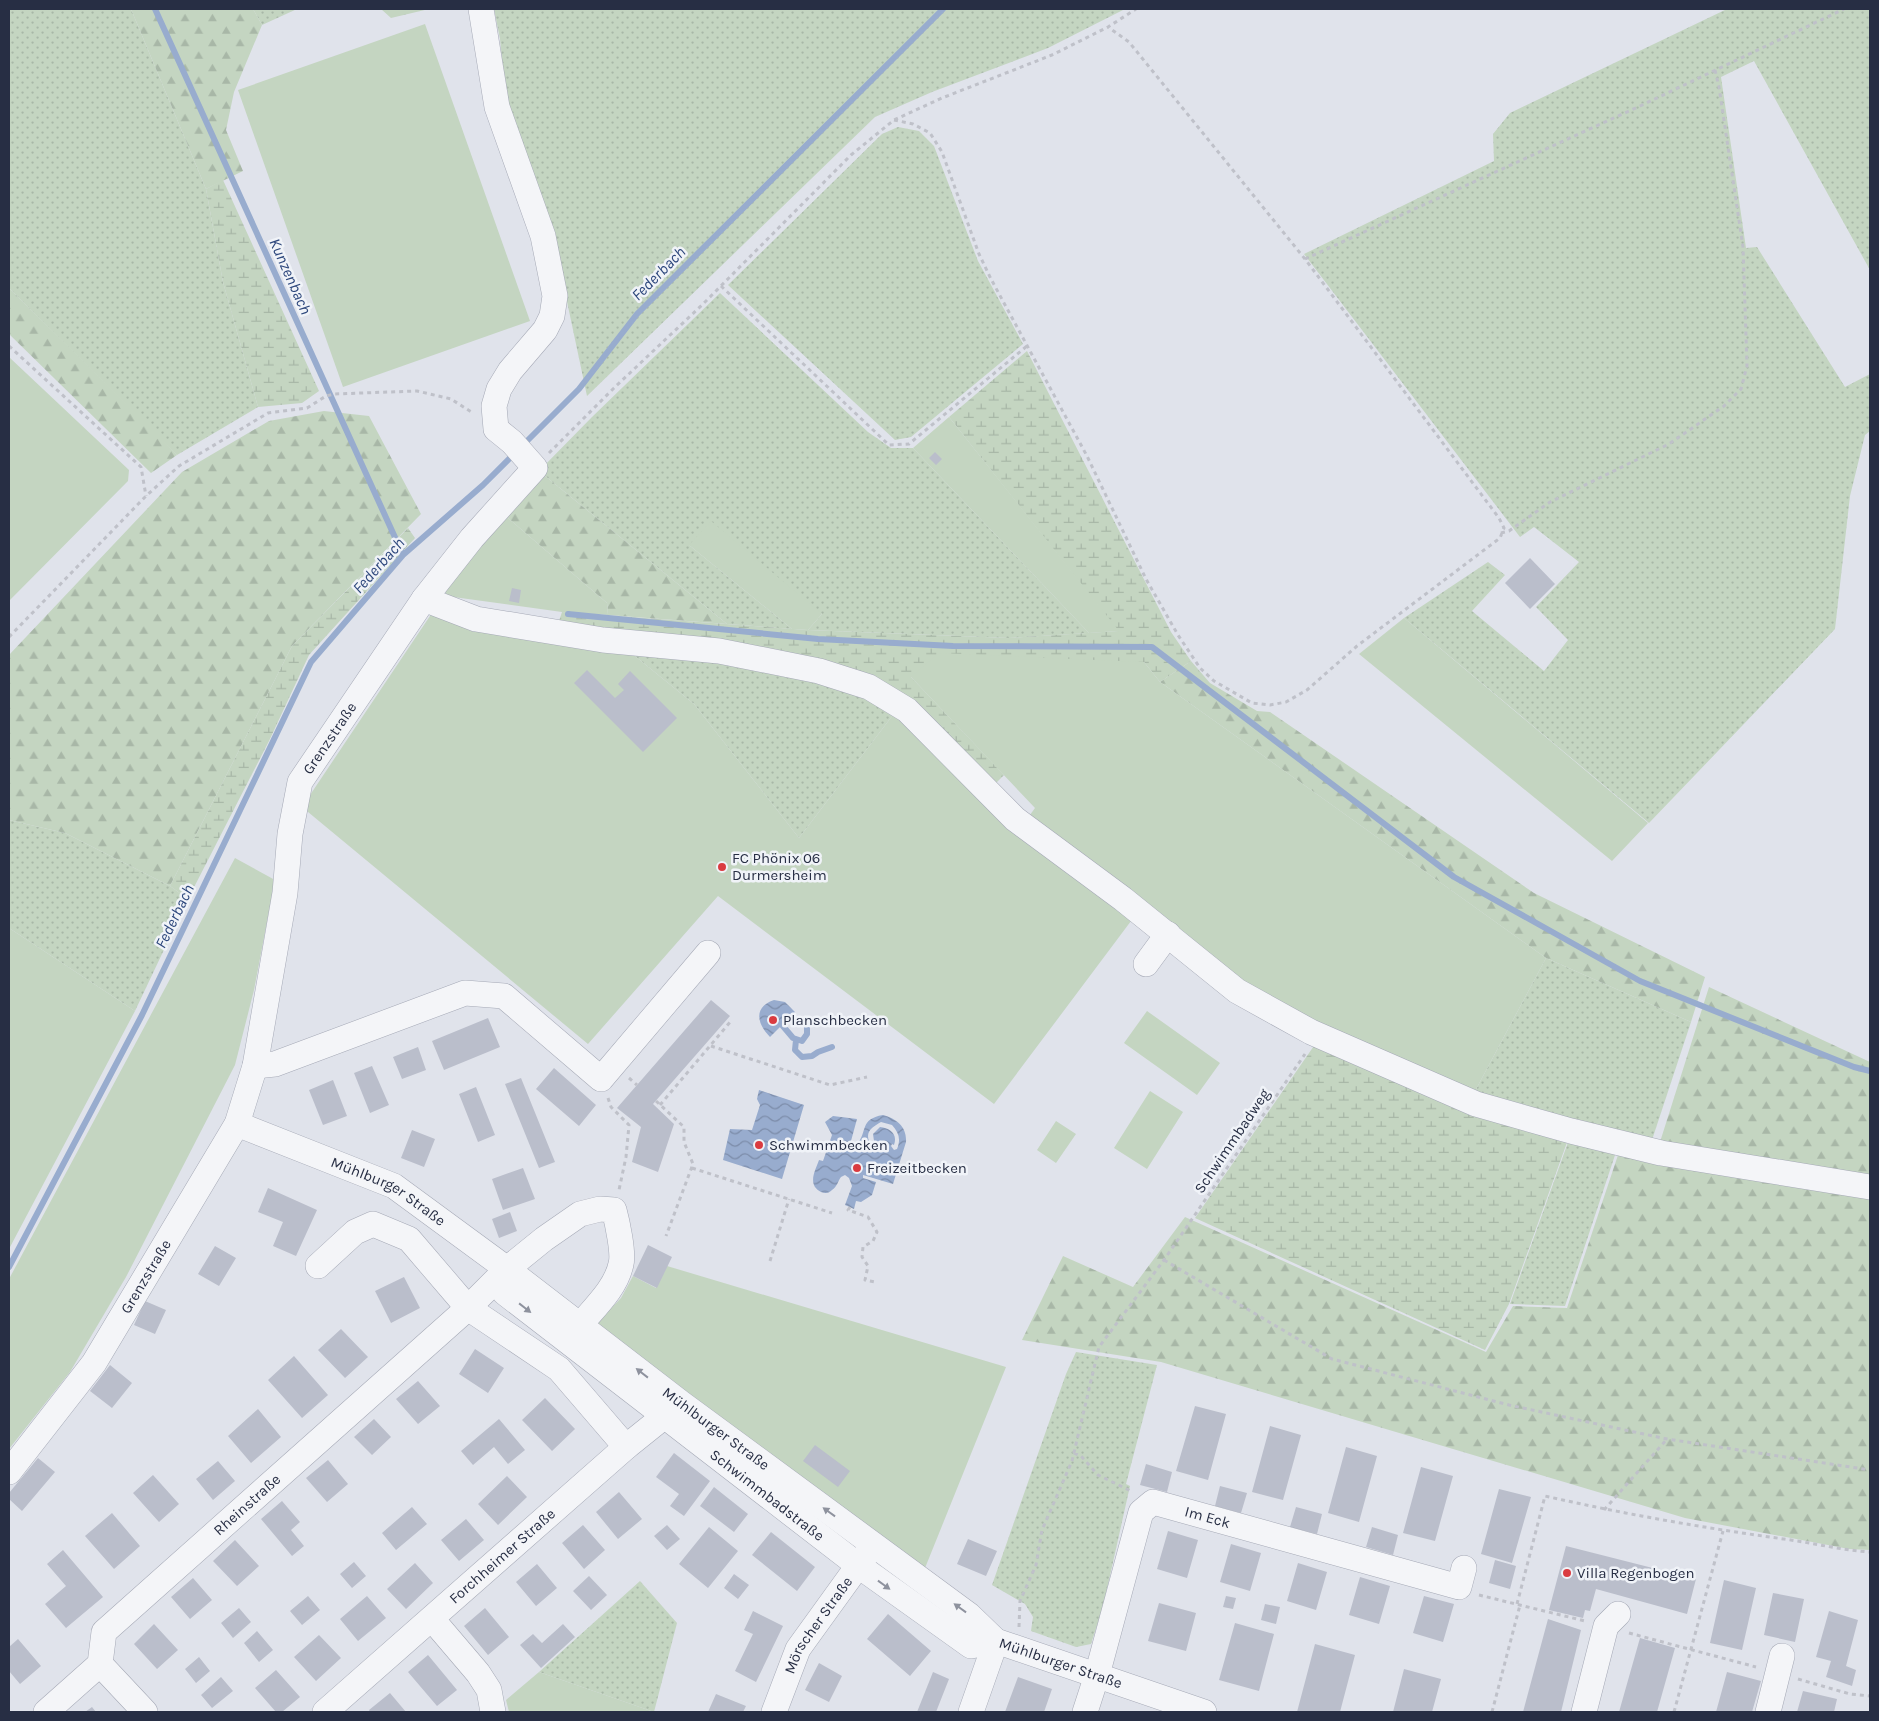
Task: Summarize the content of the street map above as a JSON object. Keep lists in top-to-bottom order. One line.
{"streets":{"street":["Grenzstraße","Mühlburger Straße","Schwimmbadstraße","Rheinstraße","Im Eck","Forchheimer Straße","Mörscher Straße"],"path":["Schwimmbadweg"]},"crossings":[["Grenzstraße","Mühlburger Straße"],["Schwimmbadweg","Mühlburger Straße"],["Schwimmbadweg","Schwimmbadstraße"],["Mühlburger Straße","Schwimmbadstraße"],["Mühlburger Straße","Rheinstraße"],["Mühlburger Straße","Forchheimer Straße"],["Mühlburger Straße","Mörscher Straße"],["Schwimmbadstraße","Rheinstraße"],["Schwimmbadstraße","Forchheimer Straße"],["Schwimmbadstraße","Mörscher Straße"]],"one_way":["Mühlburger Straße"],"water":["Federbach","Kunzenbach"],"places":["FC Phönix 06 Durmersheim","Planschbecken","Schwimmbecken","Freizeitbecken","Villa Regenbogen"]}
